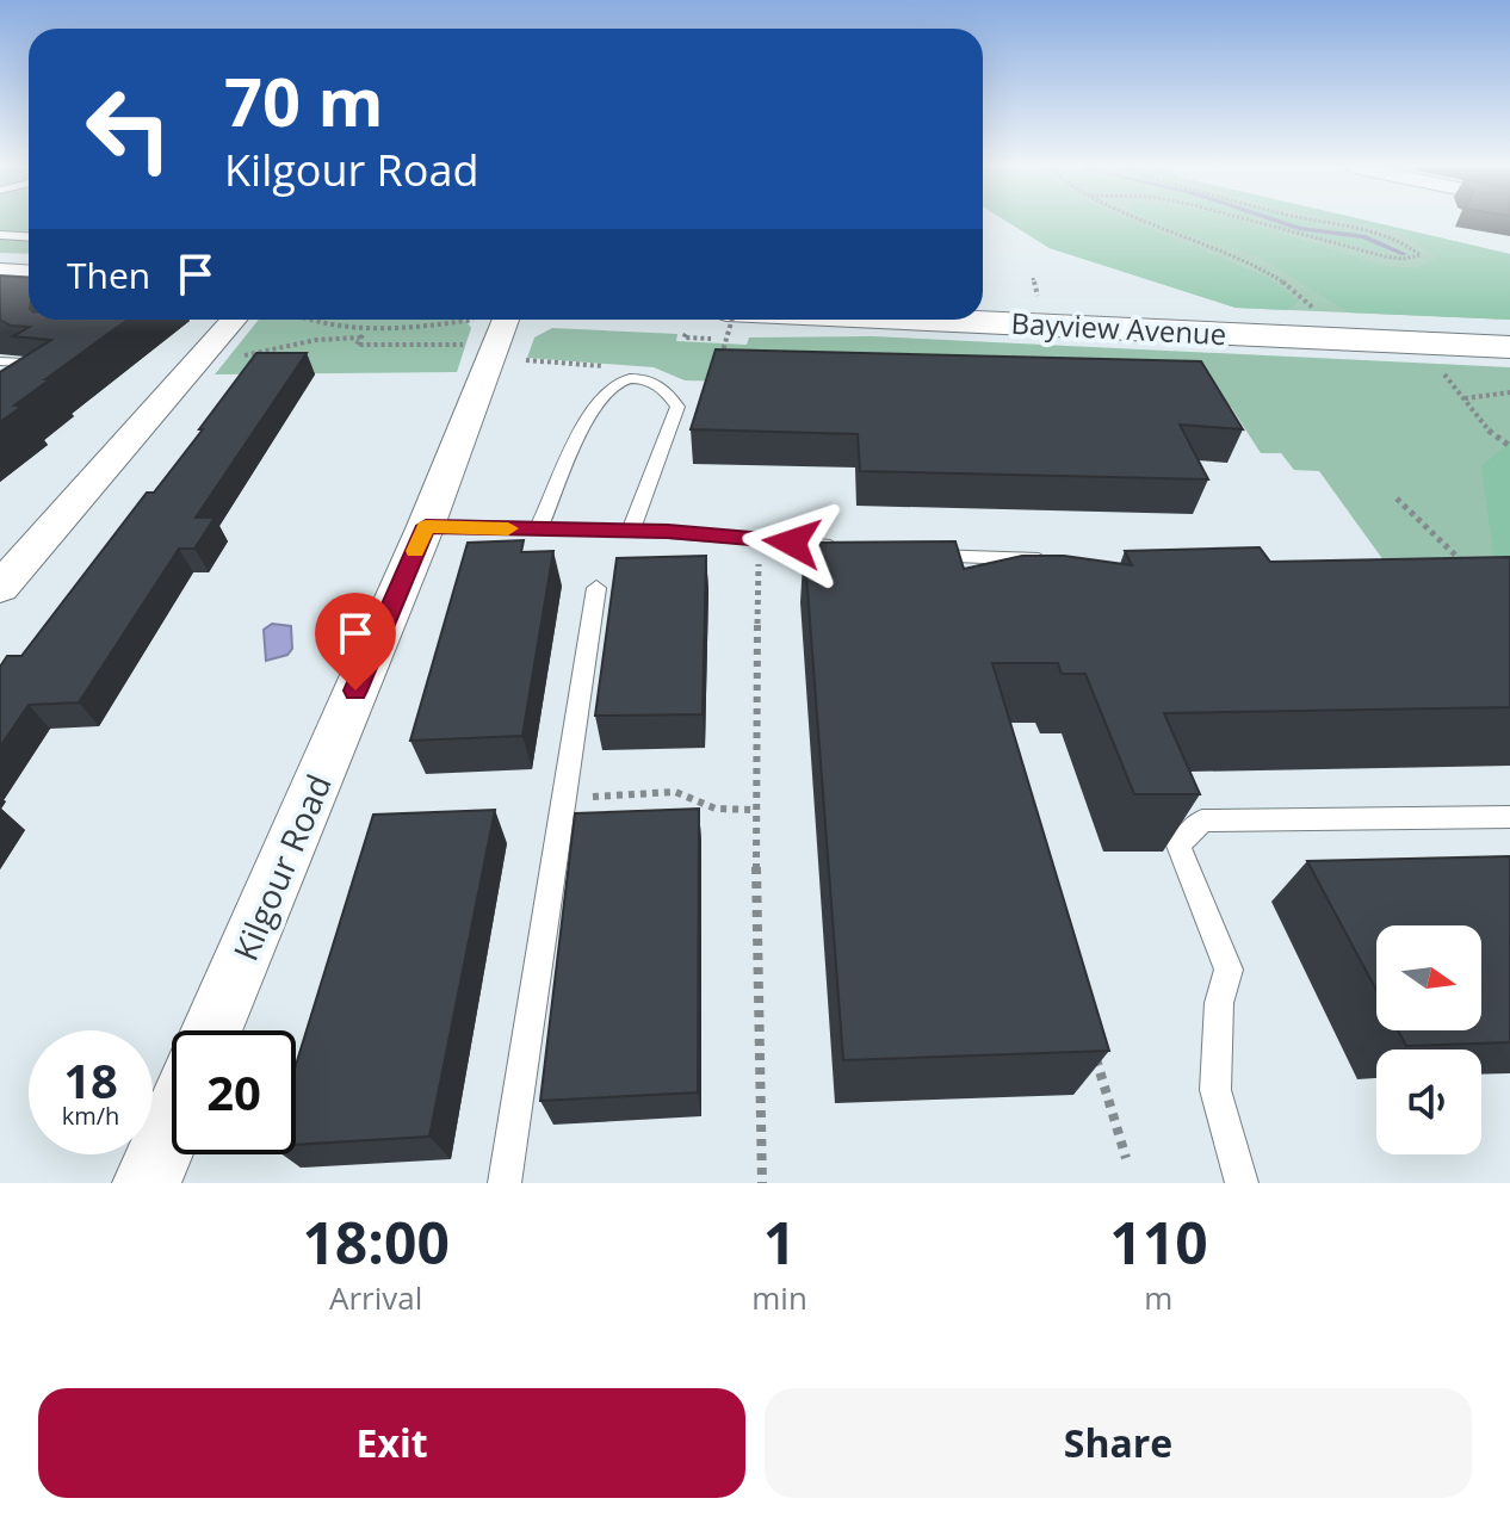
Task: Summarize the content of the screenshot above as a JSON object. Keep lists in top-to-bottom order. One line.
{"streets":{"main road":["Bayview Avenue"],"street":["Kilgour Road"]},"north":"right","page":{"turn":["70 m","Kilgour Road"],"then":"Then","speed":"18 km/h","limit":"20","eta":["18:00","Arrival","1","min","110","m"],"buttons":["Exit","Share"]}}
